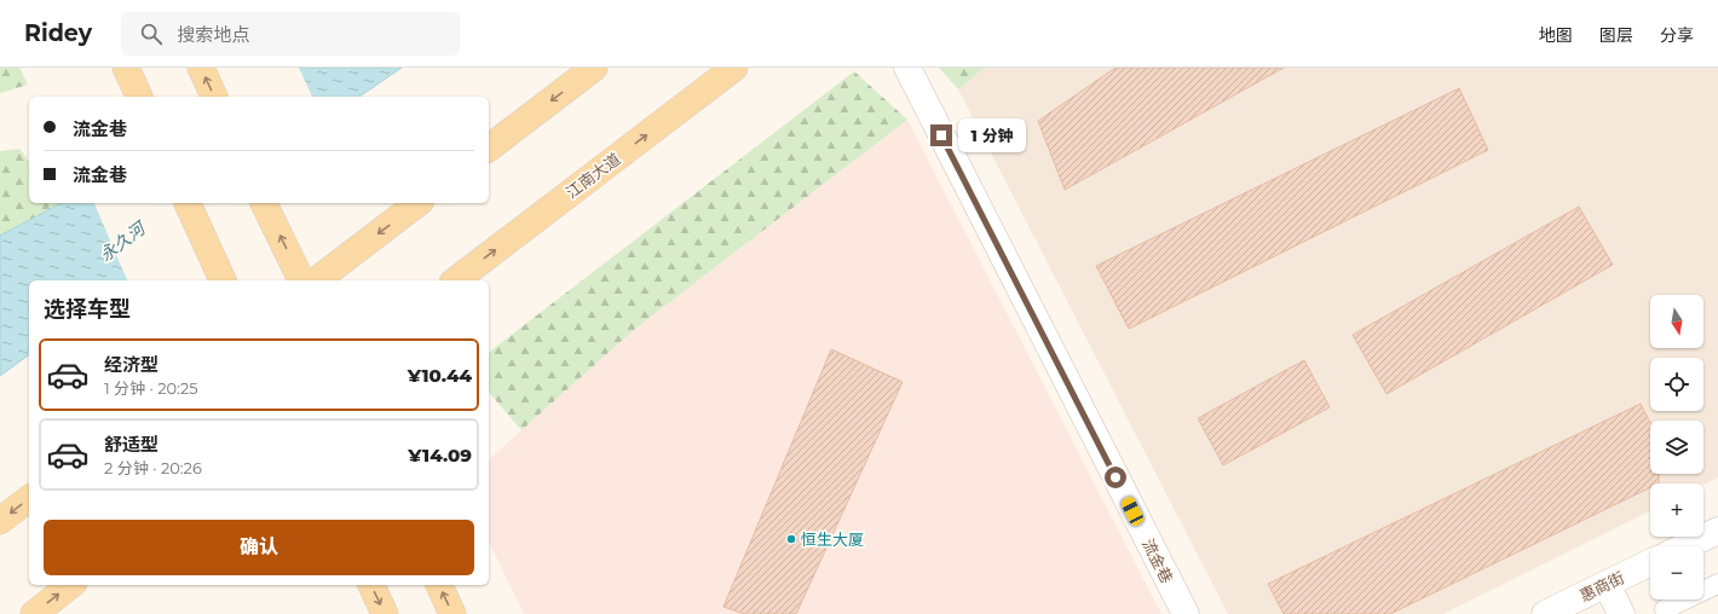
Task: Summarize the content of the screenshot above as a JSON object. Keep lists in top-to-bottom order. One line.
{"streets":{"main road":["江南大道"],"street":["流金巷","惠商街"]},"water":["永久河"],"places":["恒生大厦"],"north":"bottom","page":{"header":"Ridey","search":"搜索地点","nav":["地图","图层","分享"],"banner":["流金巷","流金巷"],"bubble":"1 分钟","heading":"选择车型","map_buttons":["+","−"],"list":[{"name":"经济型","note":"1 分钟 · 20:25","value":"¥10.44"},{"name":"舒适型","note":"2 分钟 · 20:26","value":"¥14.09"}],"buttons":"确认"}}
